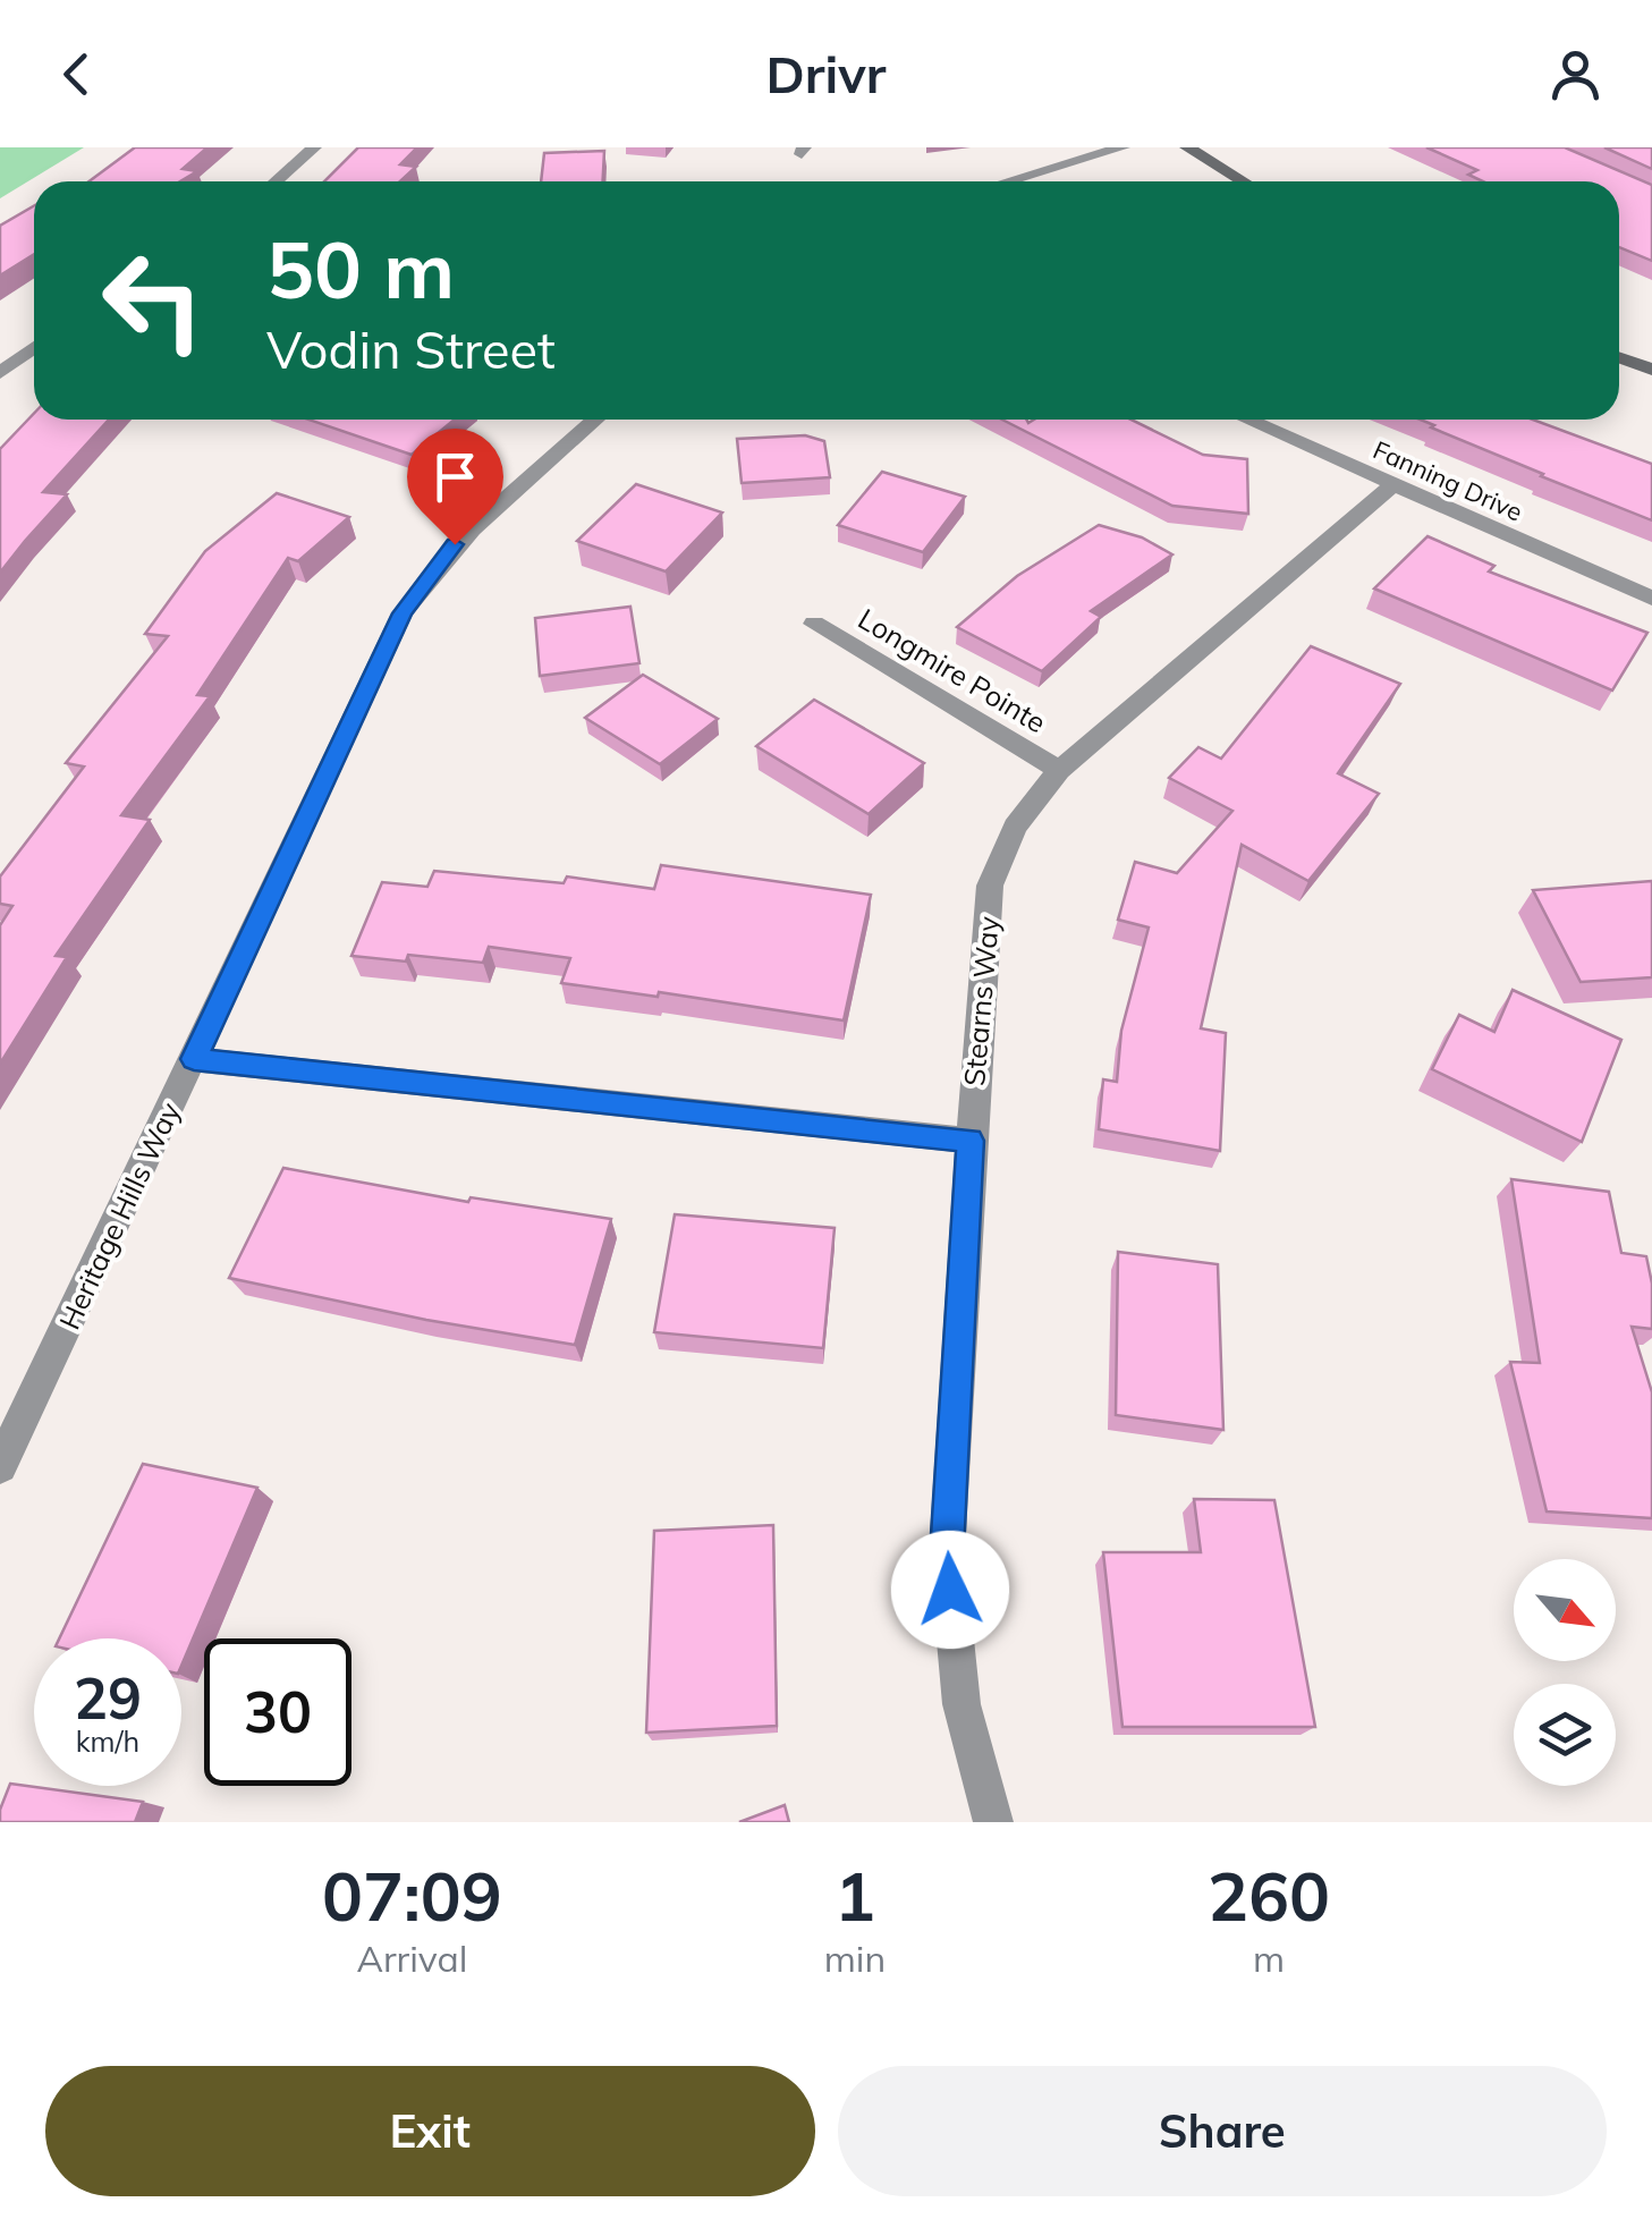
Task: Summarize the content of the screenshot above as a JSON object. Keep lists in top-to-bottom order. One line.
{"streets":{"street":["Fanning Drive","Longmire Pointe","Stearns Way","Heritage Hills Way"]},"crossings":[["Fanning Drive","Stearns Way"],["Longmire Pointe","Stearns Way"]],"north":"bottom right","page":{"header":"Drivr","turn":["50 m","Vodin Street"],"speed":"29 km/h","limit":"30","eta":["07:09","Arrival","1","min","260","m"],"buttons":["Exit","Share"]}}
